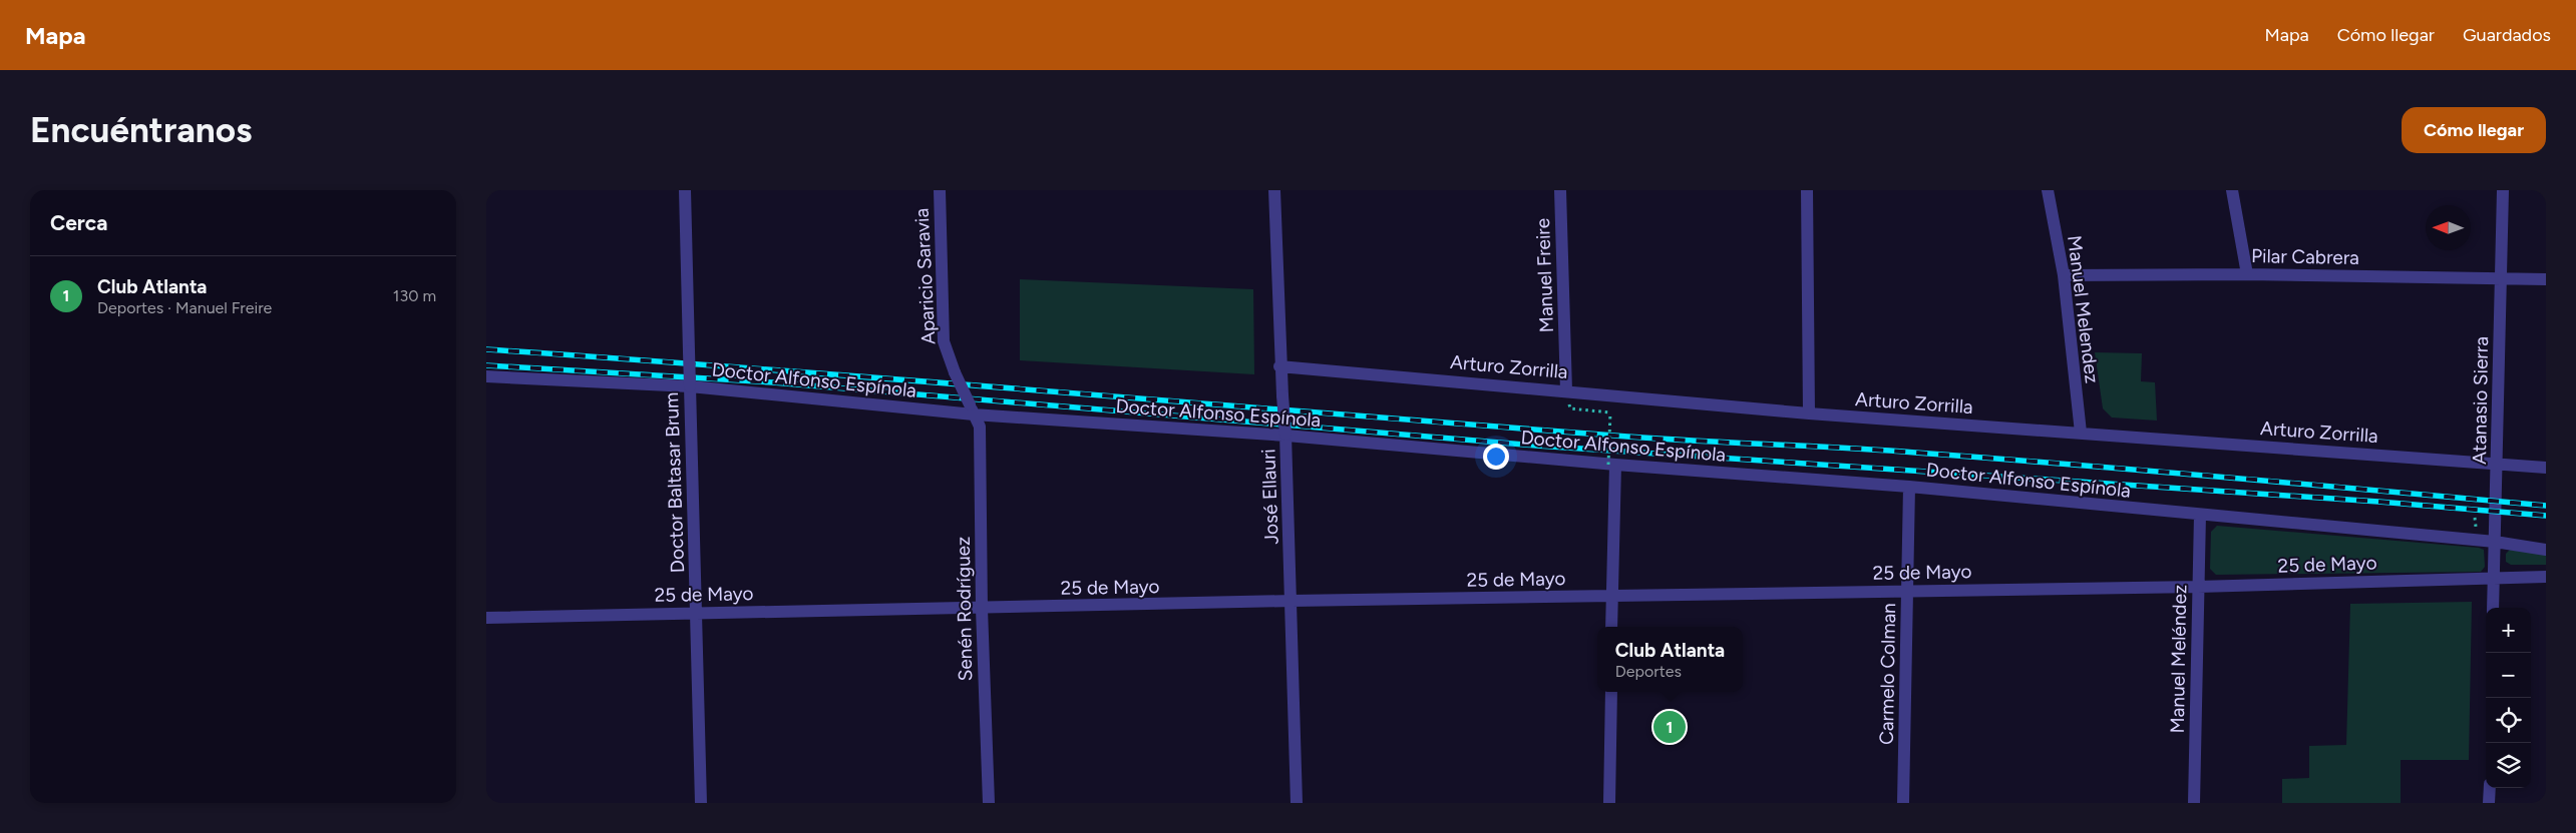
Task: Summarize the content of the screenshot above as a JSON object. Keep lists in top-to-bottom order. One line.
{"streets":{"street":["Pilar Cabrera","Manuel Freire","Aparicio Saravia","Manuel Melendez","Arturo Zorrilla","Doctor Alfonso Espínola","Atanasio Sierra","Doctor Baltasar Brum","José Ellauri","25 de Mayo","Senén Rodríguez","Manuel Meléndez","Carmelo Colman"]},"crossings":[["Pilar Cabrera","Manuel Melendez"],["Pilar Cabrera","Atanasio Sierra"],["Manuel Freire","Arturo Zorrilla"],["Aparicio Saravia","Doctor Alfonso Espínola"],["Aparicio Saravia","Senén Rodríguez"],["Manuel Melendez","Arturo Zorrilla"],["Arturo Zorrilla","Atanasio Sierra"],["Arturo Zorrilla","José Ellauri"],["Doctor Alfonso Espínola","Atanasio Sierra"],["Doctor Alfonso Espínola","Doctor Baltasar Brum"],["Doctor Alfonso Espínola","José Ellauri"],["Doctor Alfonso Espínola","Senén Rodríguez"],["Doctor Alfonso Espínola","Manuel Meléndez"],["Doctor Alfonso Espínola","Carmelo Colman"],["Atanasio Sierra","25 de Mayo"],["Doctor Baltasar Brum","25 de Mayo"],["José Ellauri","25 de Mayo"],["25 de Mayo","Senén Rodríguez"],["25 de Mayo","Manuel Meléndez"],["25 de Mayo","Carmelo Colman"]],"north":"left","page":{"header":"Mapa","nav":["Mapa","Cómo llegar","Guardados"],"buttons":"Cómo llegar","title":"Encuéntranos","heading":"Cerca","list":[{"mark":"1","name":"Club Atlanta","note":"Deportes · Manuel Freire","value":"130 m"}],"map_buttons":["+","−"],"popup":["Club Atlanta","Deportes"],"pins":"1"}}
